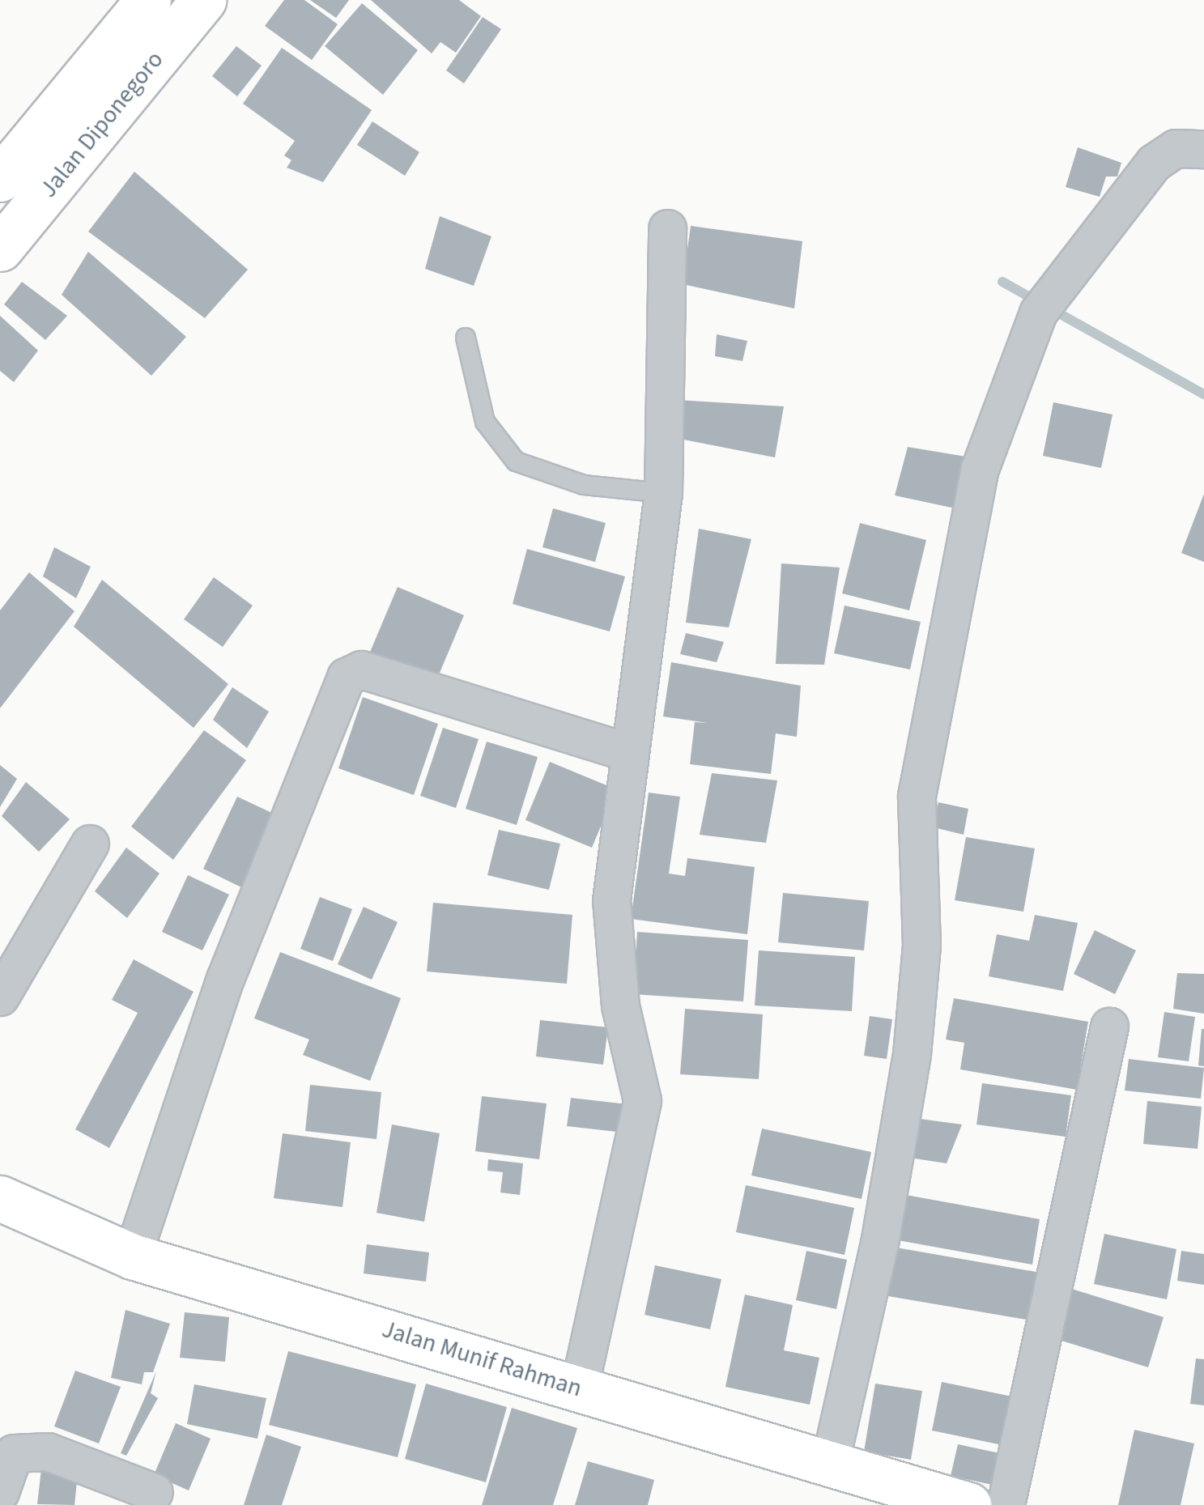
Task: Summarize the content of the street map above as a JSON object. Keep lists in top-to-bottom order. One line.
{"streets":{"main road":["Jalan Diponegoro","Jalan Munif Rahman"]}}
